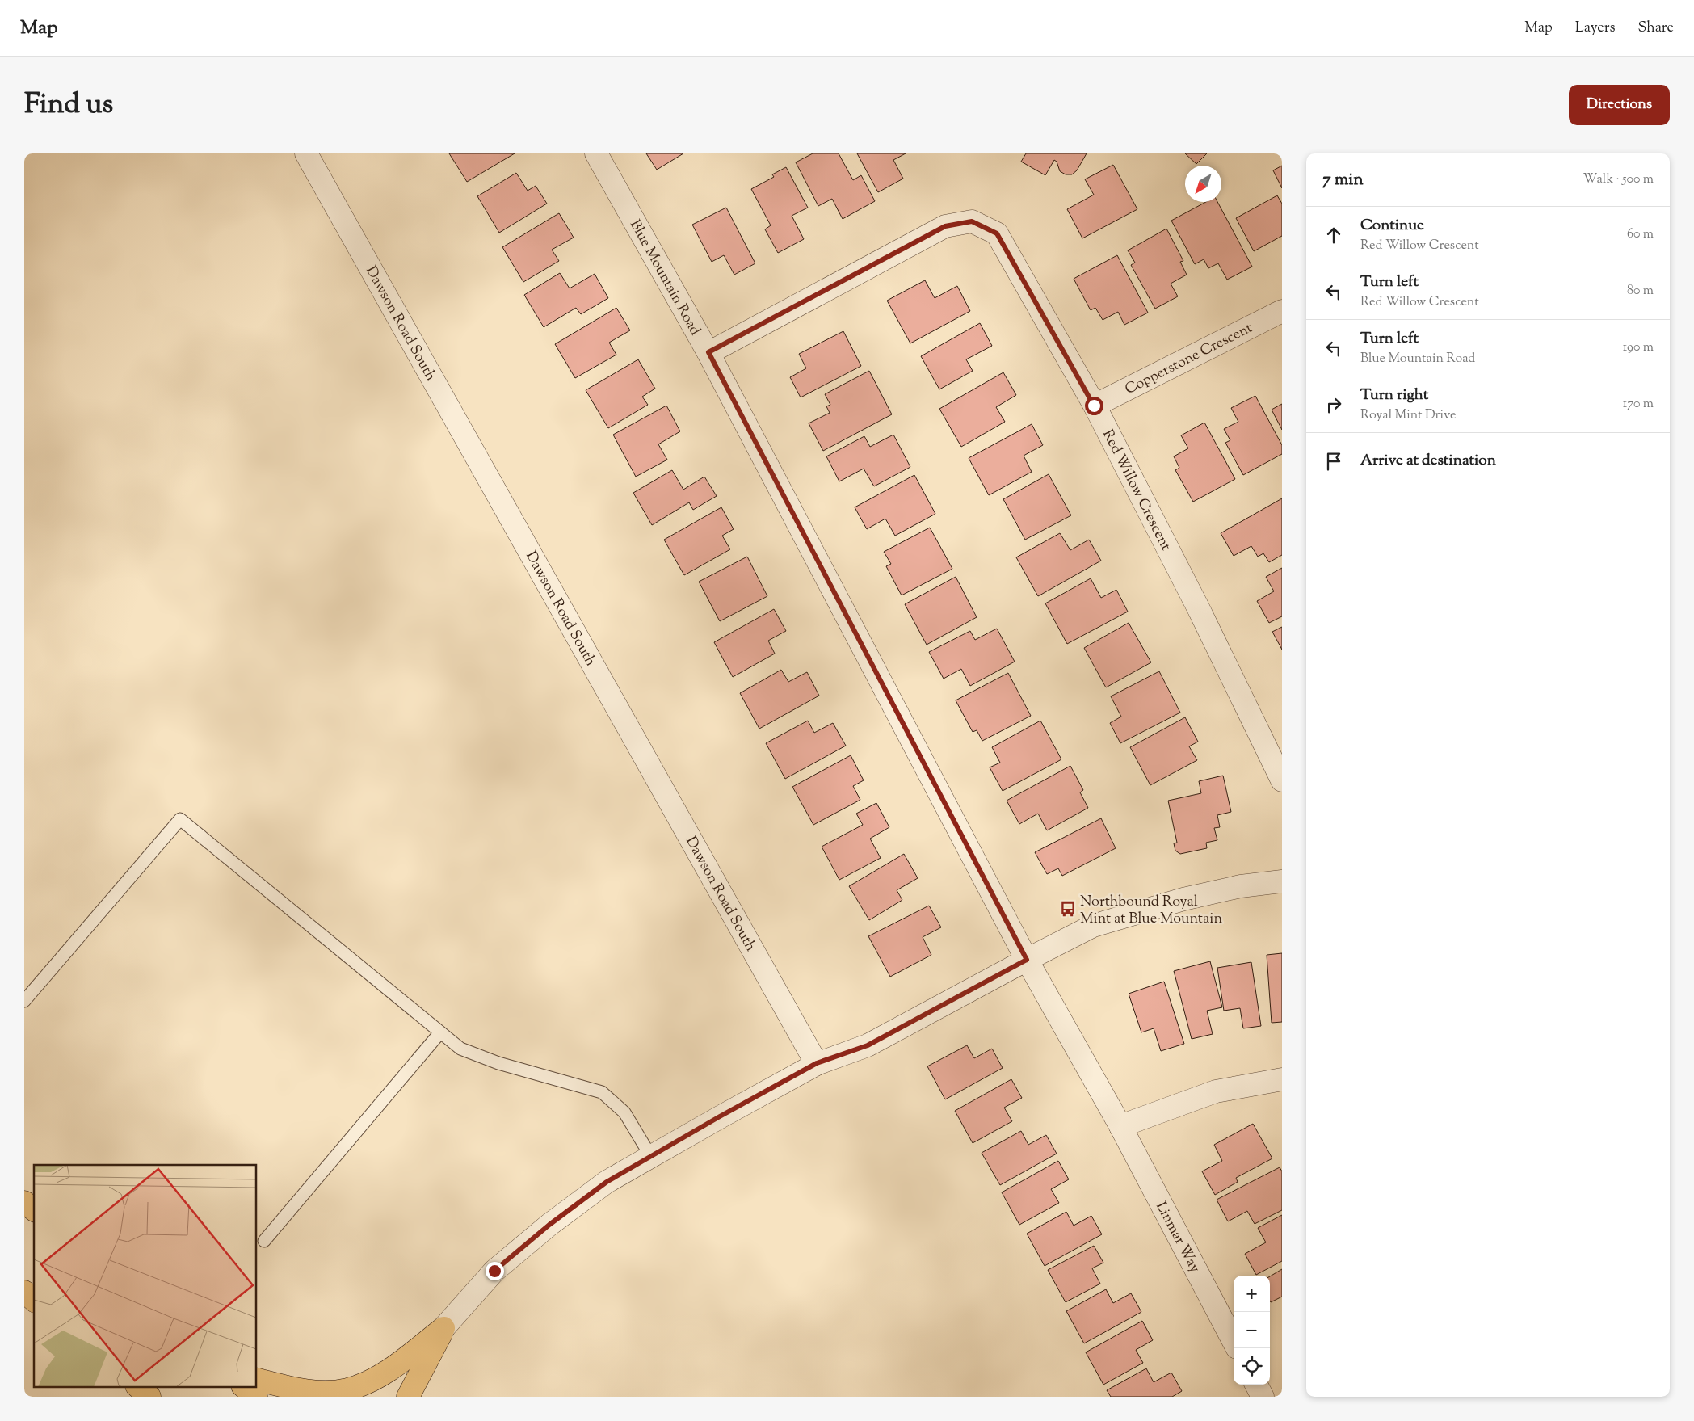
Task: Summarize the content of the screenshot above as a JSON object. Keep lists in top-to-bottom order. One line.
{"streets":{"street":["Blue Mountain Road","Dawson Road South","Copperstone Crescent","Red Willow Crescent","Linmar Way"]},"crossings":[["Blue Mountain Road","Red Willow Crescent"],["Blue Mountain Road","Linmar Way"],["Copperstone Crescent","Red Willow Crescent"]],"places":{"bus stop":["Northbound Royal Mint at Blue Mountain"]},"north":"bottom left","page":{"header":"Map","nav":["Map","Layers","Share"],"title":"Find us","buttons":"Directions","heading":["7 min","Walk · 500 m"],"list":[["Continue","Red Willow Crescent","60 m"],["Turn left","Red Willow Crescent","80 m"],["Turn left","Blue Mountain Road","190 m"],["Turn right","Royal Mint Drive","170 m"],"Arrive at destination"],"map_buttons":["+","−"]}}
